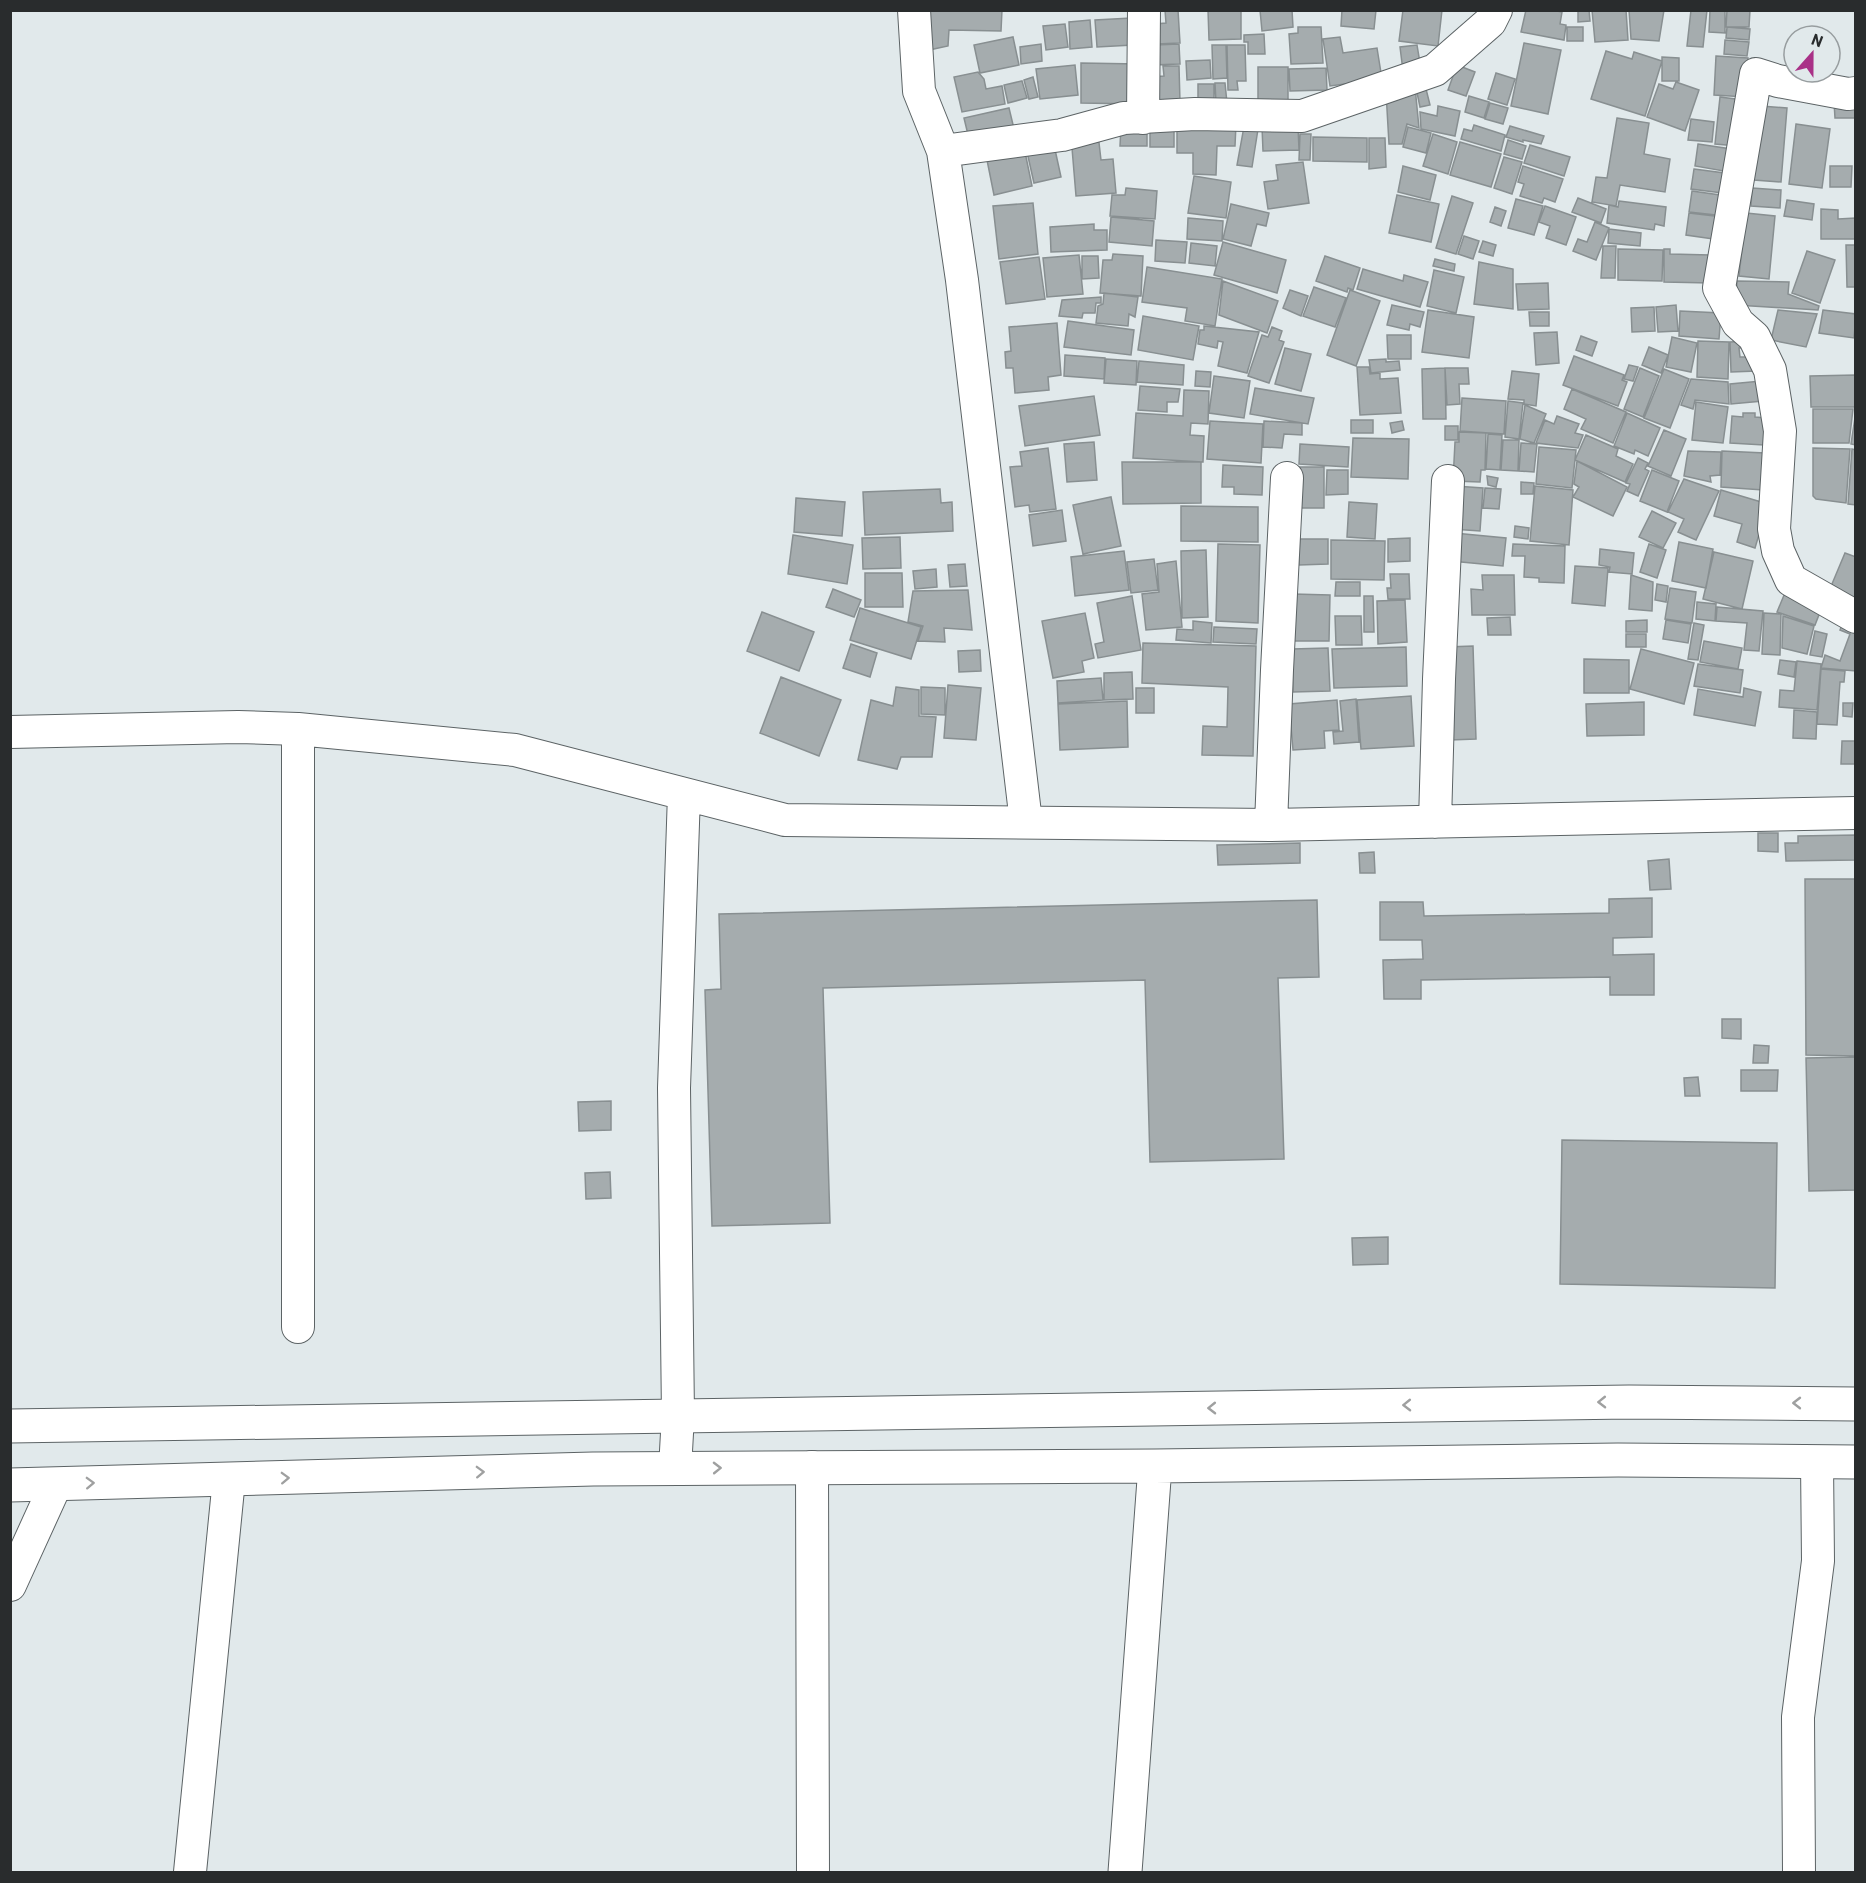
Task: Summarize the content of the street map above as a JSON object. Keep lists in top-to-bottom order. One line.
{"north":"top"}
